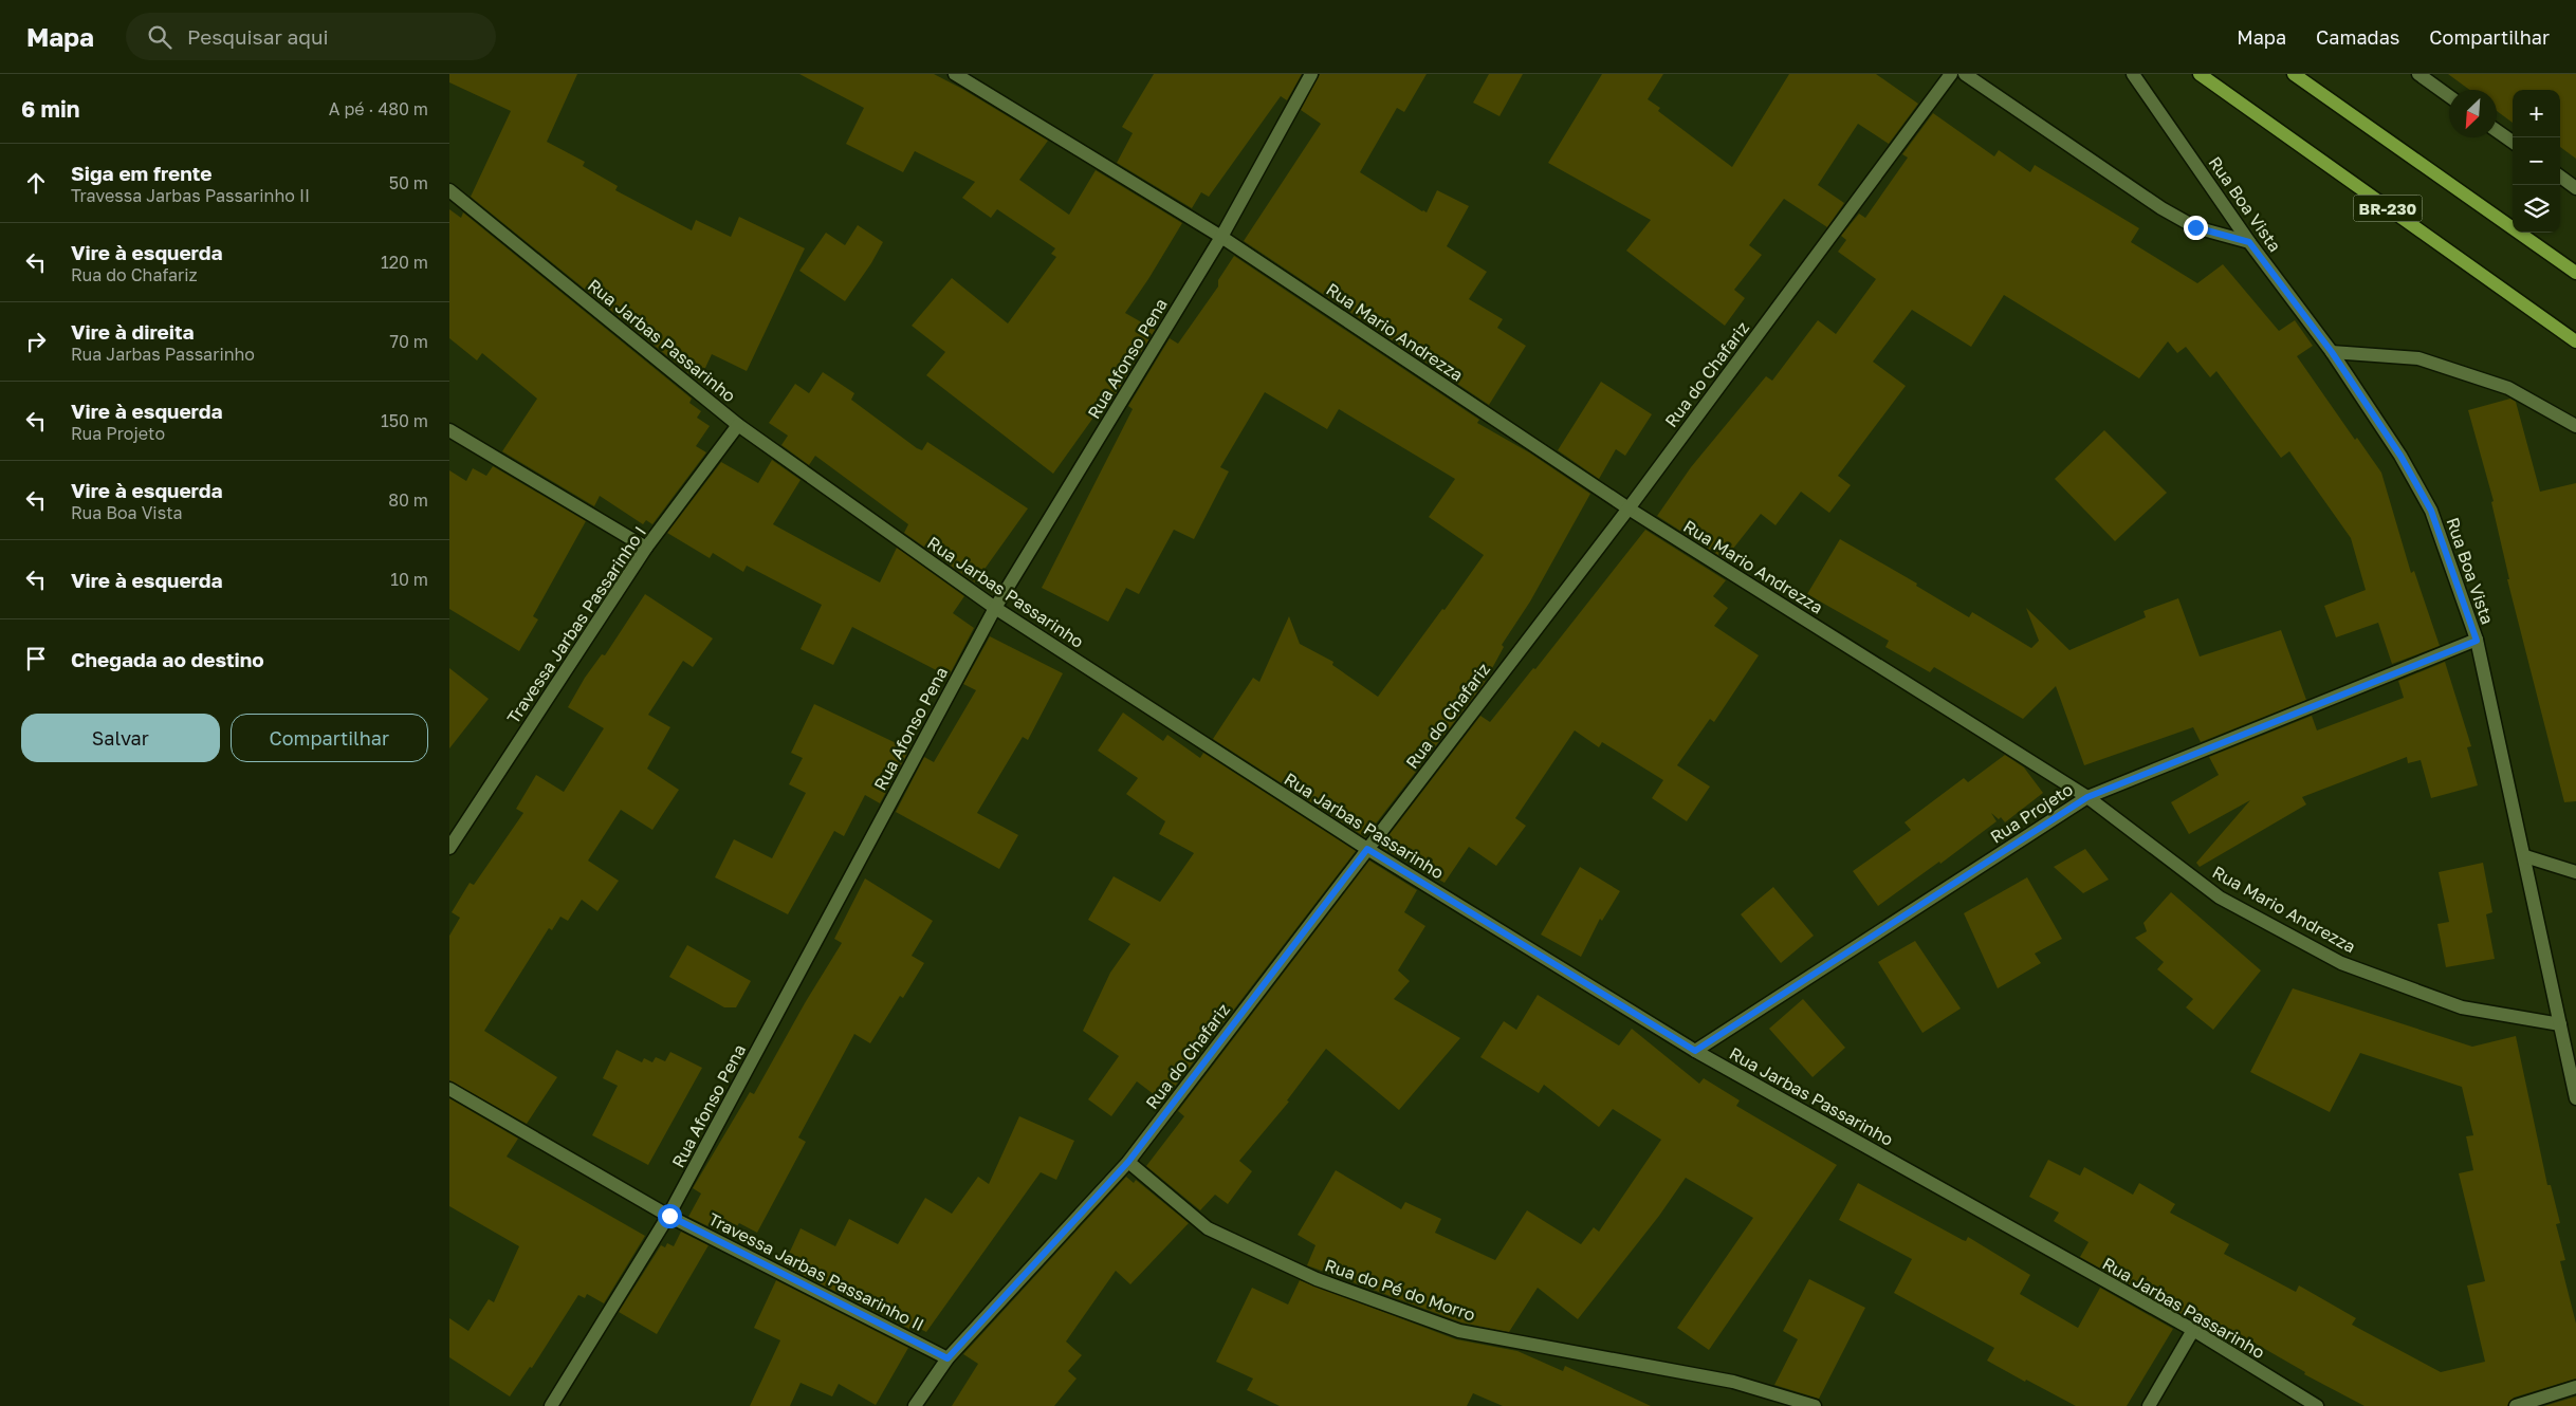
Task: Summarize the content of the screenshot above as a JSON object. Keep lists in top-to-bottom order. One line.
{"streets":{"main road":["BR-230"],"street":["Rua Boa Vista","Rua Mario Andrezza","Rua Jarbas Passarinho","Rua Afonso Pena","Rua do Chafariz","Travessa Jarbas Passarinho I","Rua Projeto","Travessa Jarbas Passarinho II","Rua do Pé do Morro"]},"crossings":[["Rua Boa Vista","Rua Mario Andrezza"],["Rua Boa Vista","Rua Projeto"],["Rua Mario Andrezza","Rua Afonso Pena"],["Rua Mario Andrezza","Rua do Chafariz"],["Rua Mario Andrezza","Rua Projeto"],["Rua Jarbas Passarinho","Rua Afonso Pena"],["Rua Jarbas Passarinho","Rua do Chafariz"],["Rua Jarbas Passarinho","Travessa Jarbas Passarinho I"],["Rua Jarbas Passarinho","Rua Projeto"],["Rua Afonso Pena","Travessa Jarbas Passarinho II"],["Rua do Chafariz","Travessa Jarbas Passarinho II"],["Rua do Chafariz","Rua do Pé do Morro"]],"north":"bottom left","page":{"header":"Mapa","search":"Pesquisar aqui","nav":["Mapa","Camadas","Compartilhar"],"heading":["6 min","A pé · 480 m"],"map_buttons":["+","−"],"list":[["Siga em frente","Travessa Jarbas Passarinho II","50 m"],["Vire à esquerda","Rua do Chafariz","120 m"],["Vire à direita","Rua Jarbas Passarinho","70 m"],["Vire à esquerda","Rua Projeto","150 m"],["Vire à esquerda","Rua Boa Vista","80 m"],["Vire à esquerda","10 m"],"Chegada ao destino"],"buttons":["Salvar","Compartilhar"]}}
